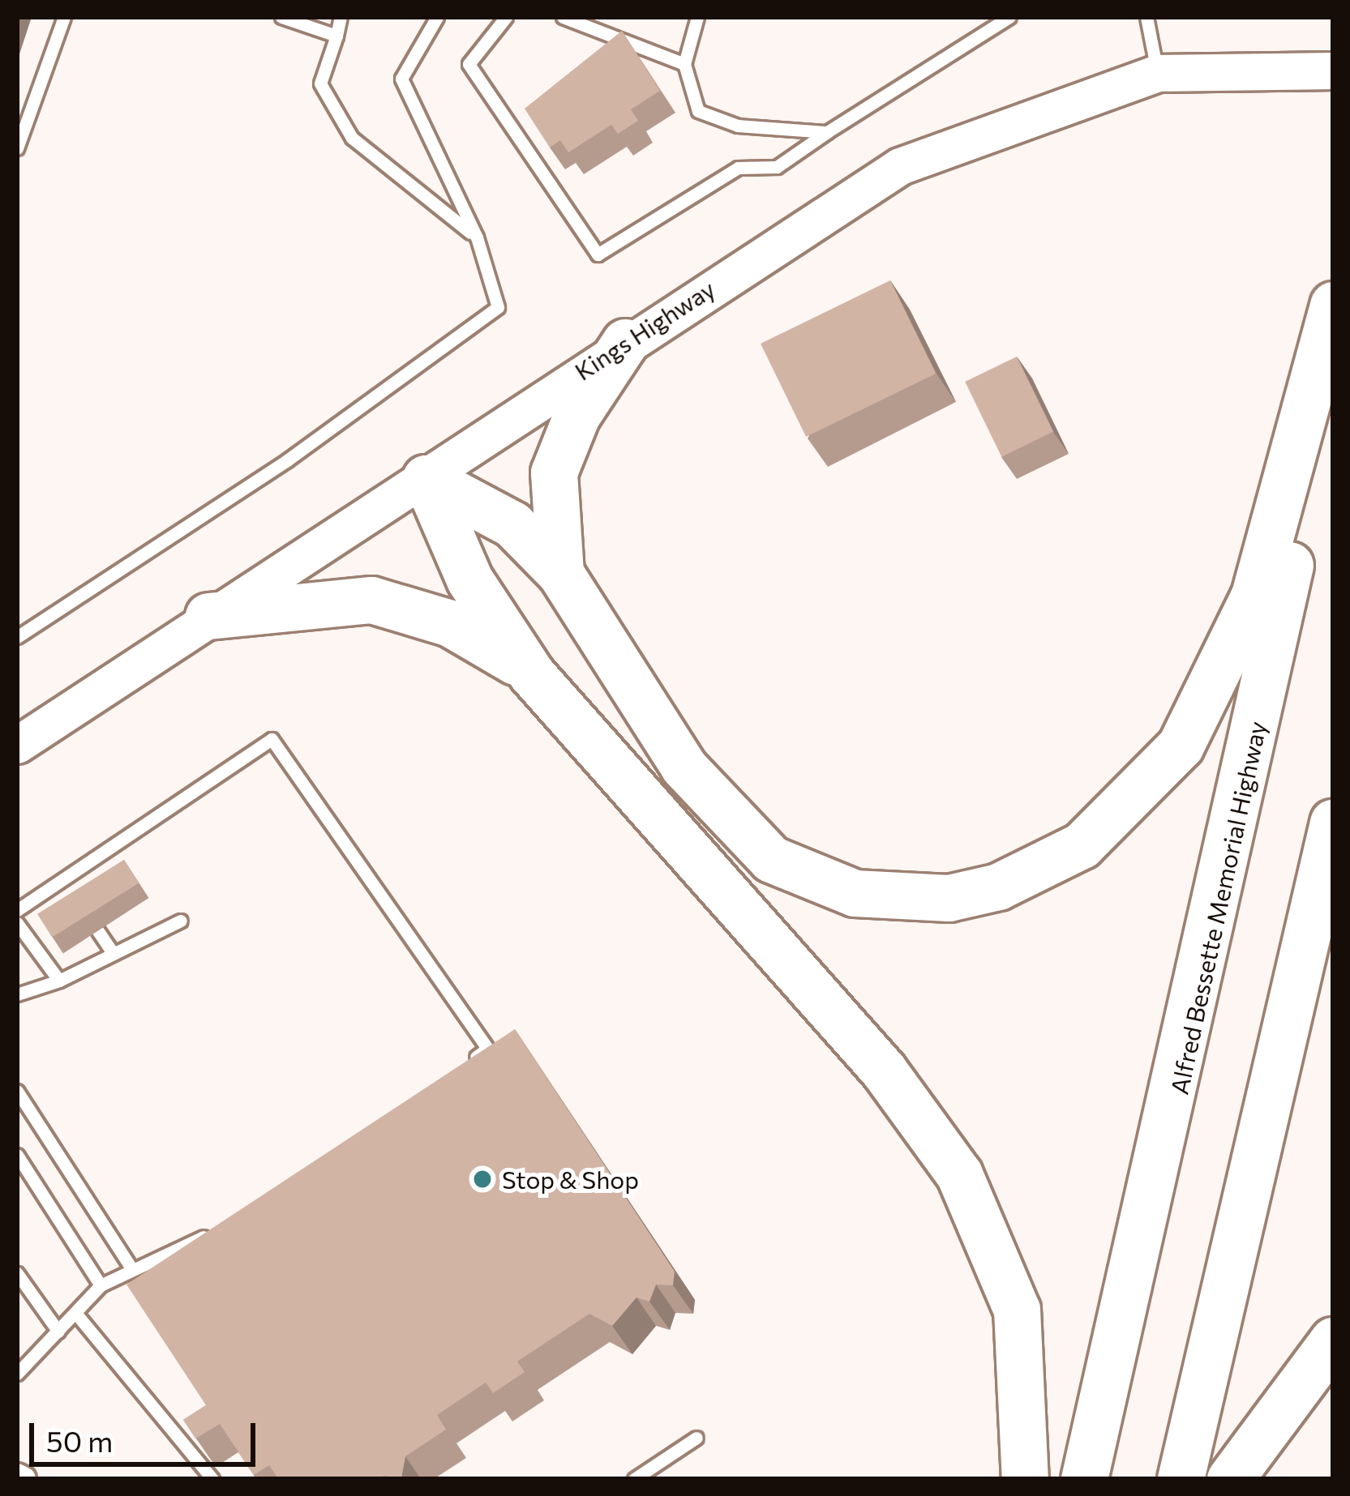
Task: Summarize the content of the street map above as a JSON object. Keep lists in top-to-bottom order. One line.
{"streets":{"highway":["Alfred Bessette Memorial Highway"],"main road":["Kings Highway"]},"places":["Stop & Shop"],"scale_bar":"50 m"}
